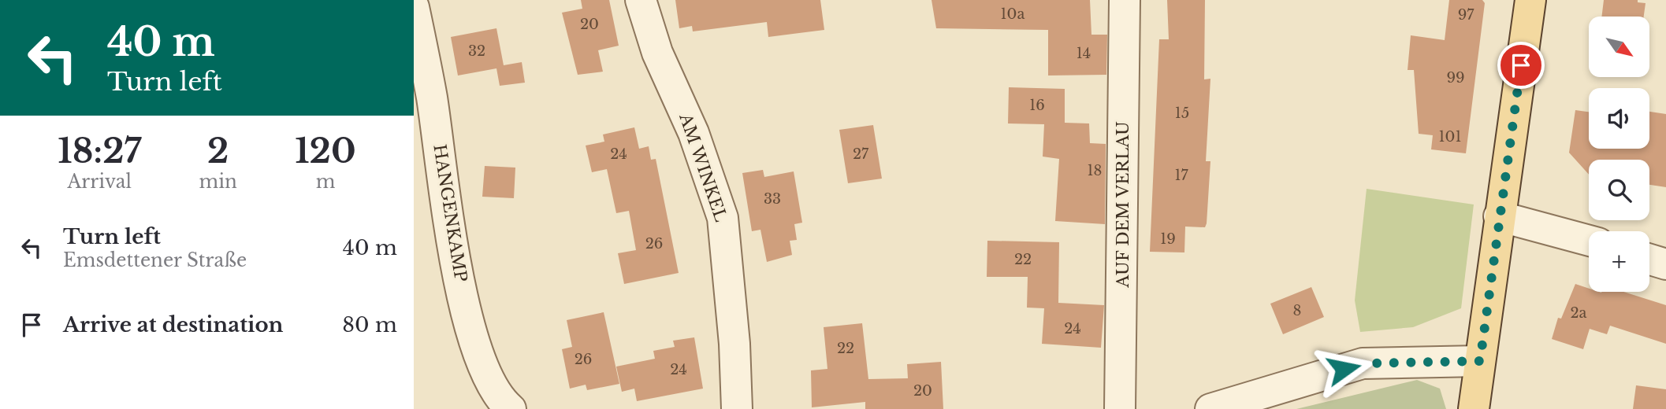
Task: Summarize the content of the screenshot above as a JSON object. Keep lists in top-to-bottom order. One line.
{"streets":{"street":["AM WINKEL","AUF DEM VERLAU","HANGENKAMP"]},"house_numbers":["10a","97","20","32","14","99","16","15","101","24","27","18","17","33","19","26","22","8","2a","24","22","26","24","20"],"north":"bottom right","page":{"turn":["40 m","Turn left"],"map_buttons":"+","eta":["18:27","Arrival","2","min","120","m"],"list":[{"name":"Turn left","note":"Emsdettener Straße","value":"40 m"},{"name":"Arrive at destination","value":"80 m"}]}}
